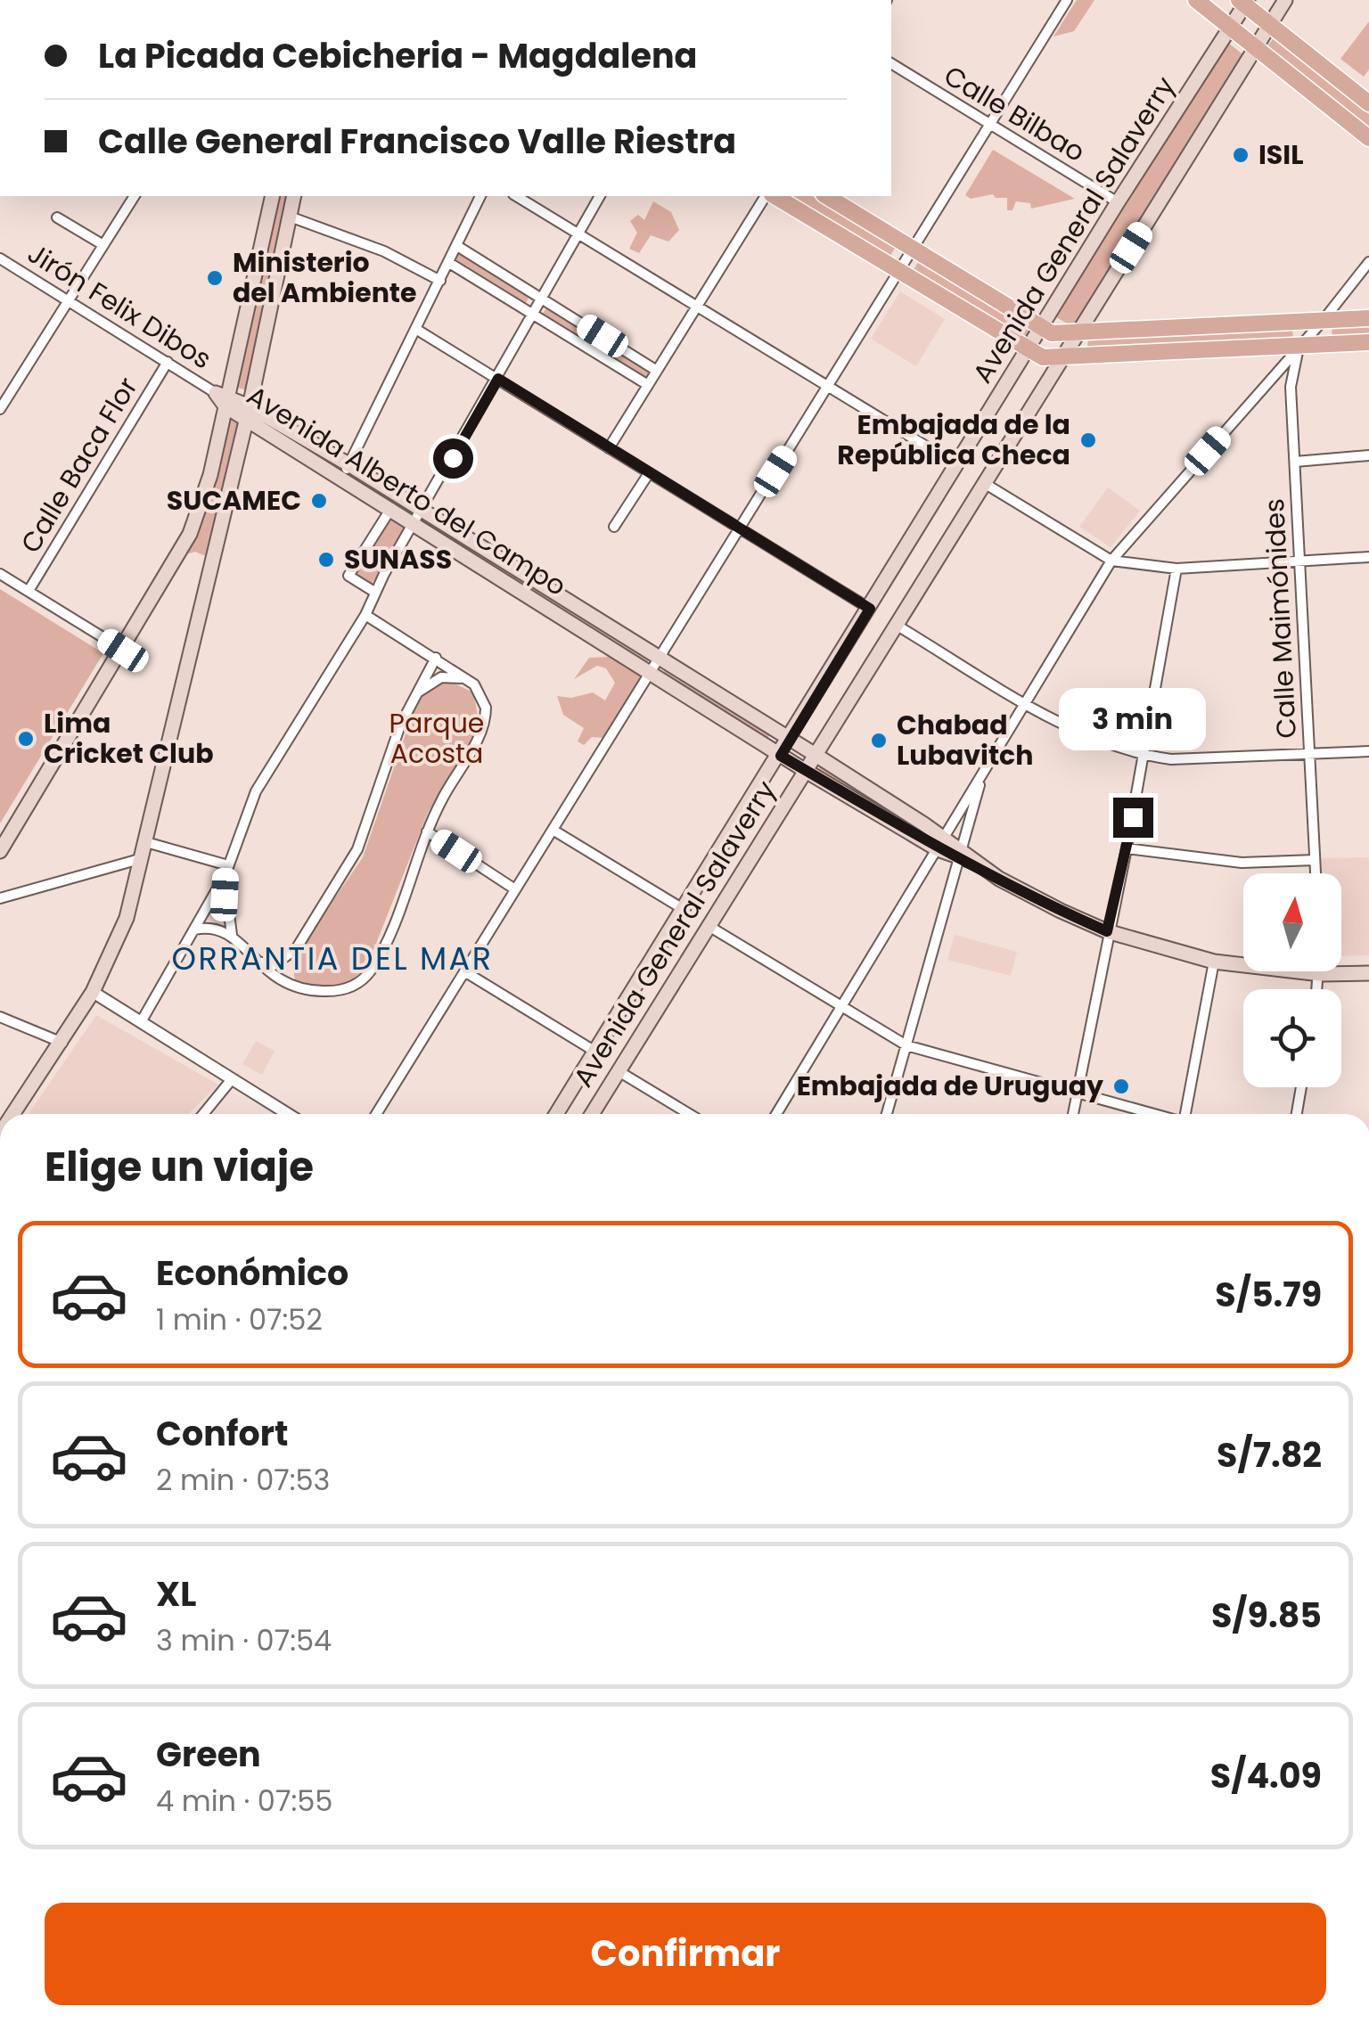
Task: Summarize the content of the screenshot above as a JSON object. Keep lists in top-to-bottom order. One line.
{"streets":{"main road":["Avenida General Salaverry","Avenida Alberto del Campo"],"street":["Calle Bilbao","Jirón Felix Dibos","Calle Baca Flor","Calle Maimónides"]},"crossings":[["Calle Bilbao","Avenida General Salaverry"],["Avenida General Salaverry","Avenida Alberto del Campo"],["Jirón Felix Dibos","Calle Baca Flor"],["Jirón Felix Dibos","Avenida Alberto del Campo"]],"districts":["ORRANTIA DEL MAR"],"parks":["Parque Acosta"],"places":["ISIL","Ministerio del Ambiente","Embajada de la República Checa","SUCAMEC","SUNASS","Lima Cricket Club","Chabad Lubavitch","Embajada de Uruguay"],"north":"top","page":{"banner":["La Picada Cebicheria - Magdalena","Calle General Francisco Valle Riestra"],"bubble":"3 min","heading":"Elige un viaje","list":[{"name":"Económico","note":"1 min · 07:52","value":"S/5.79"},{"name":"Confort","note":"2 min · 07:53","value":"S/7.82"},{"name":"XL","note":"3 min · 07:54","value":"S/9.85"},{"name":"Green","note":"4 min · 07:55","value":"S/4.09"}],"buttons":"Confirmar"}}
